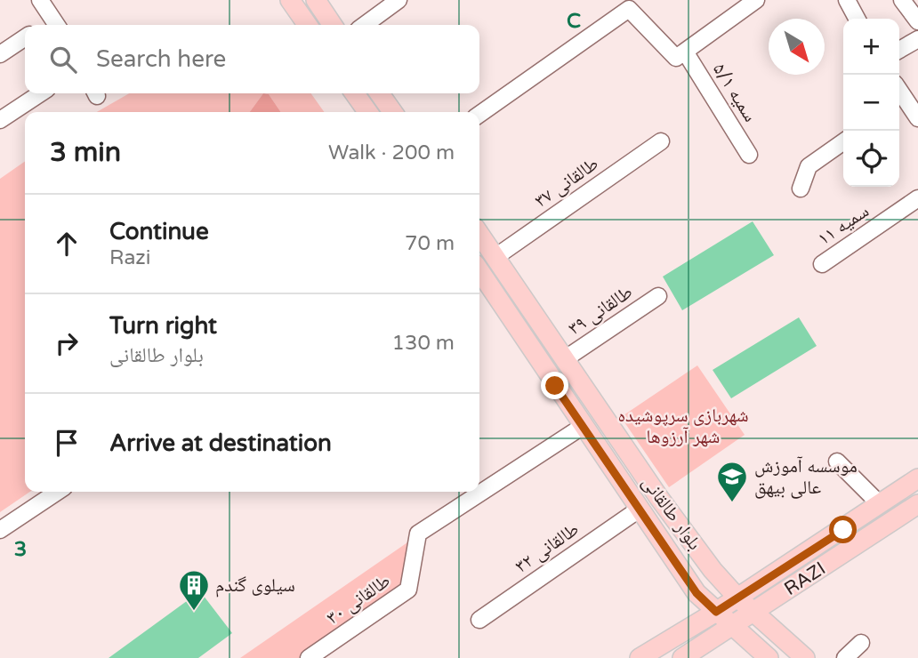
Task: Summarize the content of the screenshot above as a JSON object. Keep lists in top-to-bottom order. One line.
{"streets":{"main road":["بلوار طالقانی","RAZI"],"street":["سمیه ۵/۱","طالقانی ۳۷","سمیه ۱۱","طالقانی ۳۹","طالقانی ۳۲","طالقانی ۳۰"]},"crossings":[["طالقانی ۳۷","بلوار طالقانی"],["طالقانی ۳۹","بلوار طالقانی"],["بلوار طالقانی","طالقانی ۳۲"],["بلوار طالقانی","RAZI"],["بلوار طالقانی","طالقانی ۳۰"]],"parks":["شهربازی سرپوشیده شهر آرزوها"],"places":{"school or university":["موسسه آموزش عالی بیهق"],"building":["سیلوی گندم"]},"north":"bottom right","page":{"map_buttons":["+","−"],"search":"Search here","heading":["3 min","Walk · 200 m"],"list":[["Continue","Razi","70 m"],["Turn right","بلوار طالقانی","130 m"],"Arrive at destination"]},"grid":{"columns":["C"],"rows":["3"]}}
